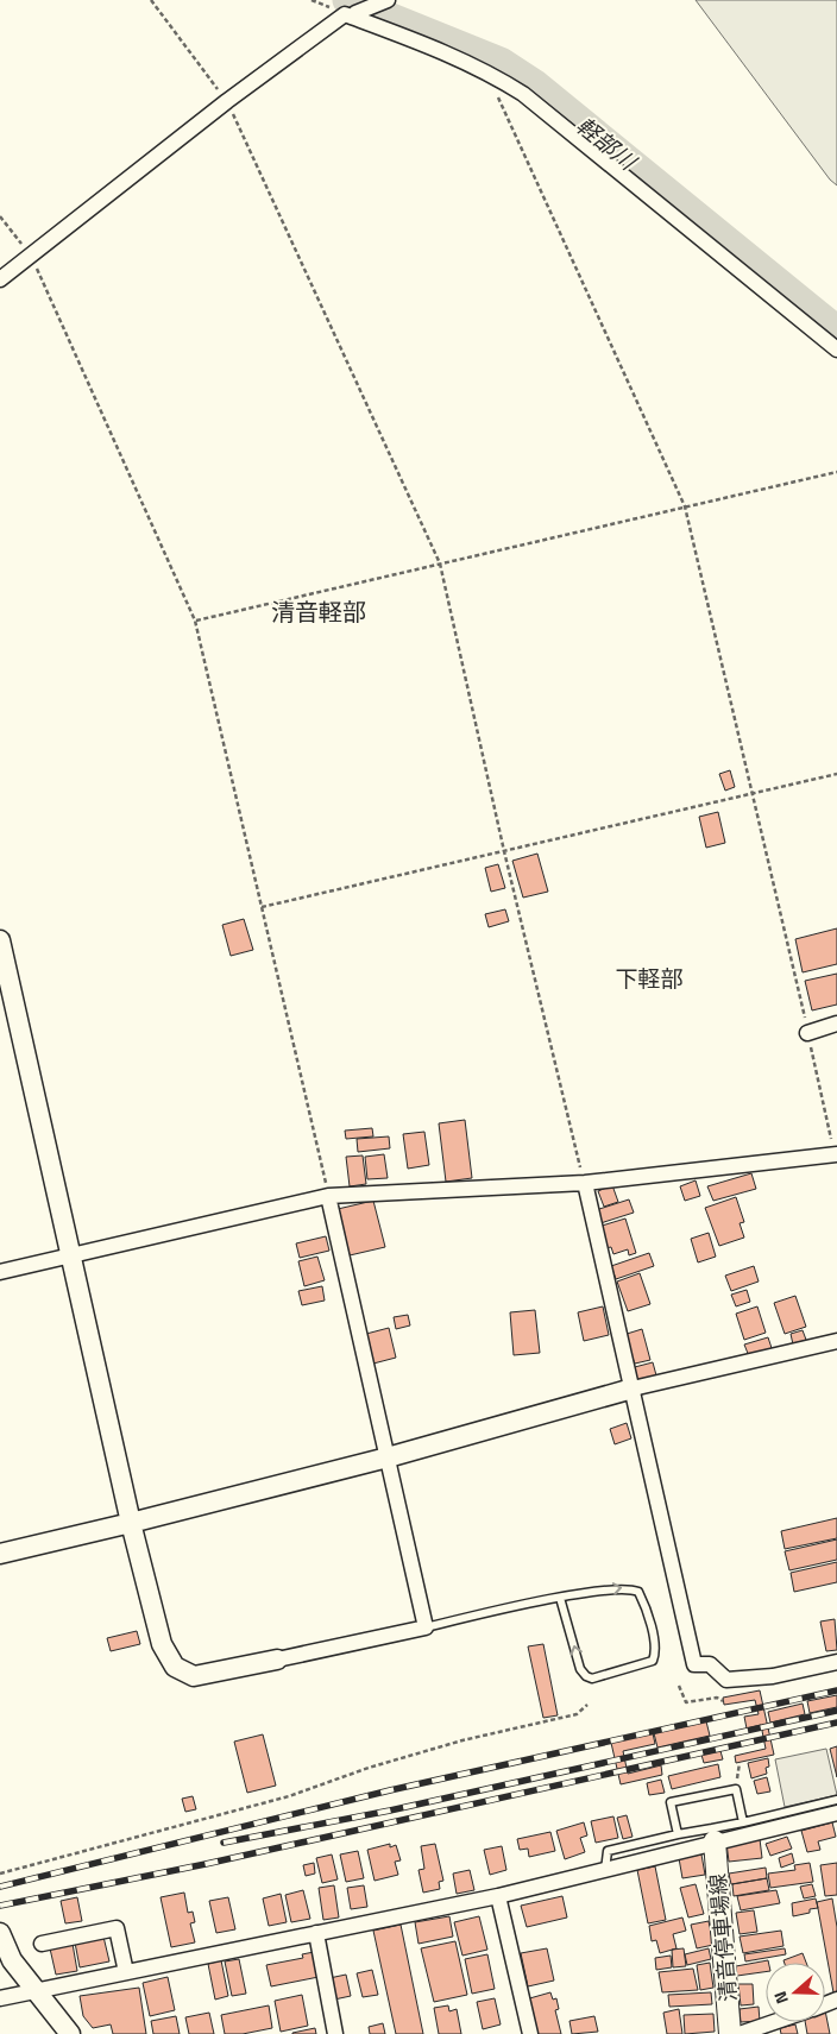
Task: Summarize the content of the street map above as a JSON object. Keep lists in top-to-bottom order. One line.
{"streets":{"main road":["清音停車場線"]},"districts":["清音軽部","下軽部"],"water":["軽部川"],"north":"left"}
